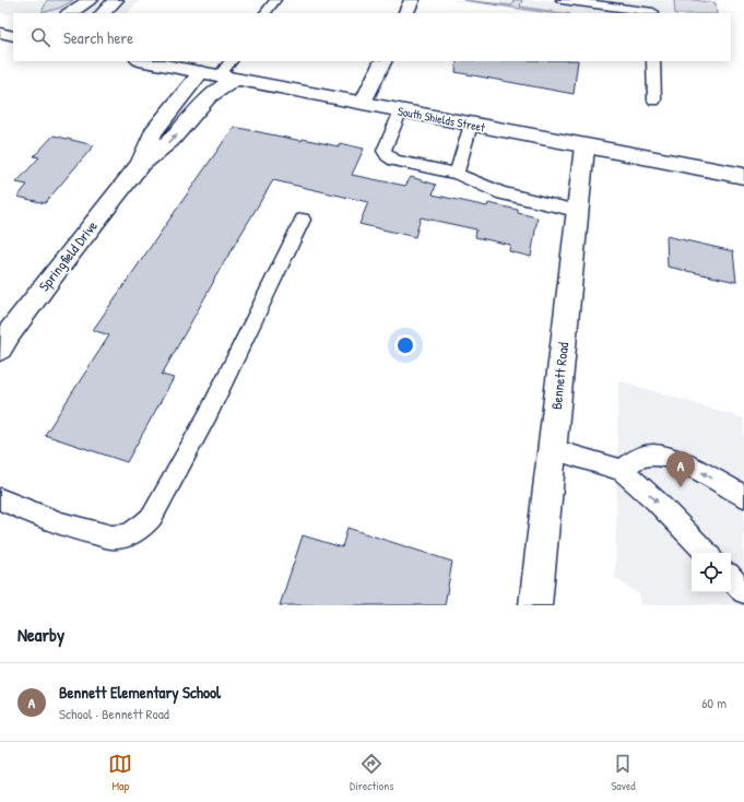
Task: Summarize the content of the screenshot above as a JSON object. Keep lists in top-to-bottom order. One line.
{"streets":{"street":["South Shields Street","Springfield Drive","Bennett Road"]},"crossings":[["South Shields Street","Springfield Drive"],["South Shields Street","Bennett Road"]],"page":{"search":"Search here","pins":"A","heading":"Nearby","list":[{"mark":"A","name":"Bennett Elementary School","note":"School · Bennett Road","value":"60 m"}],"nav":["Map","Directions","Saved"]}}
